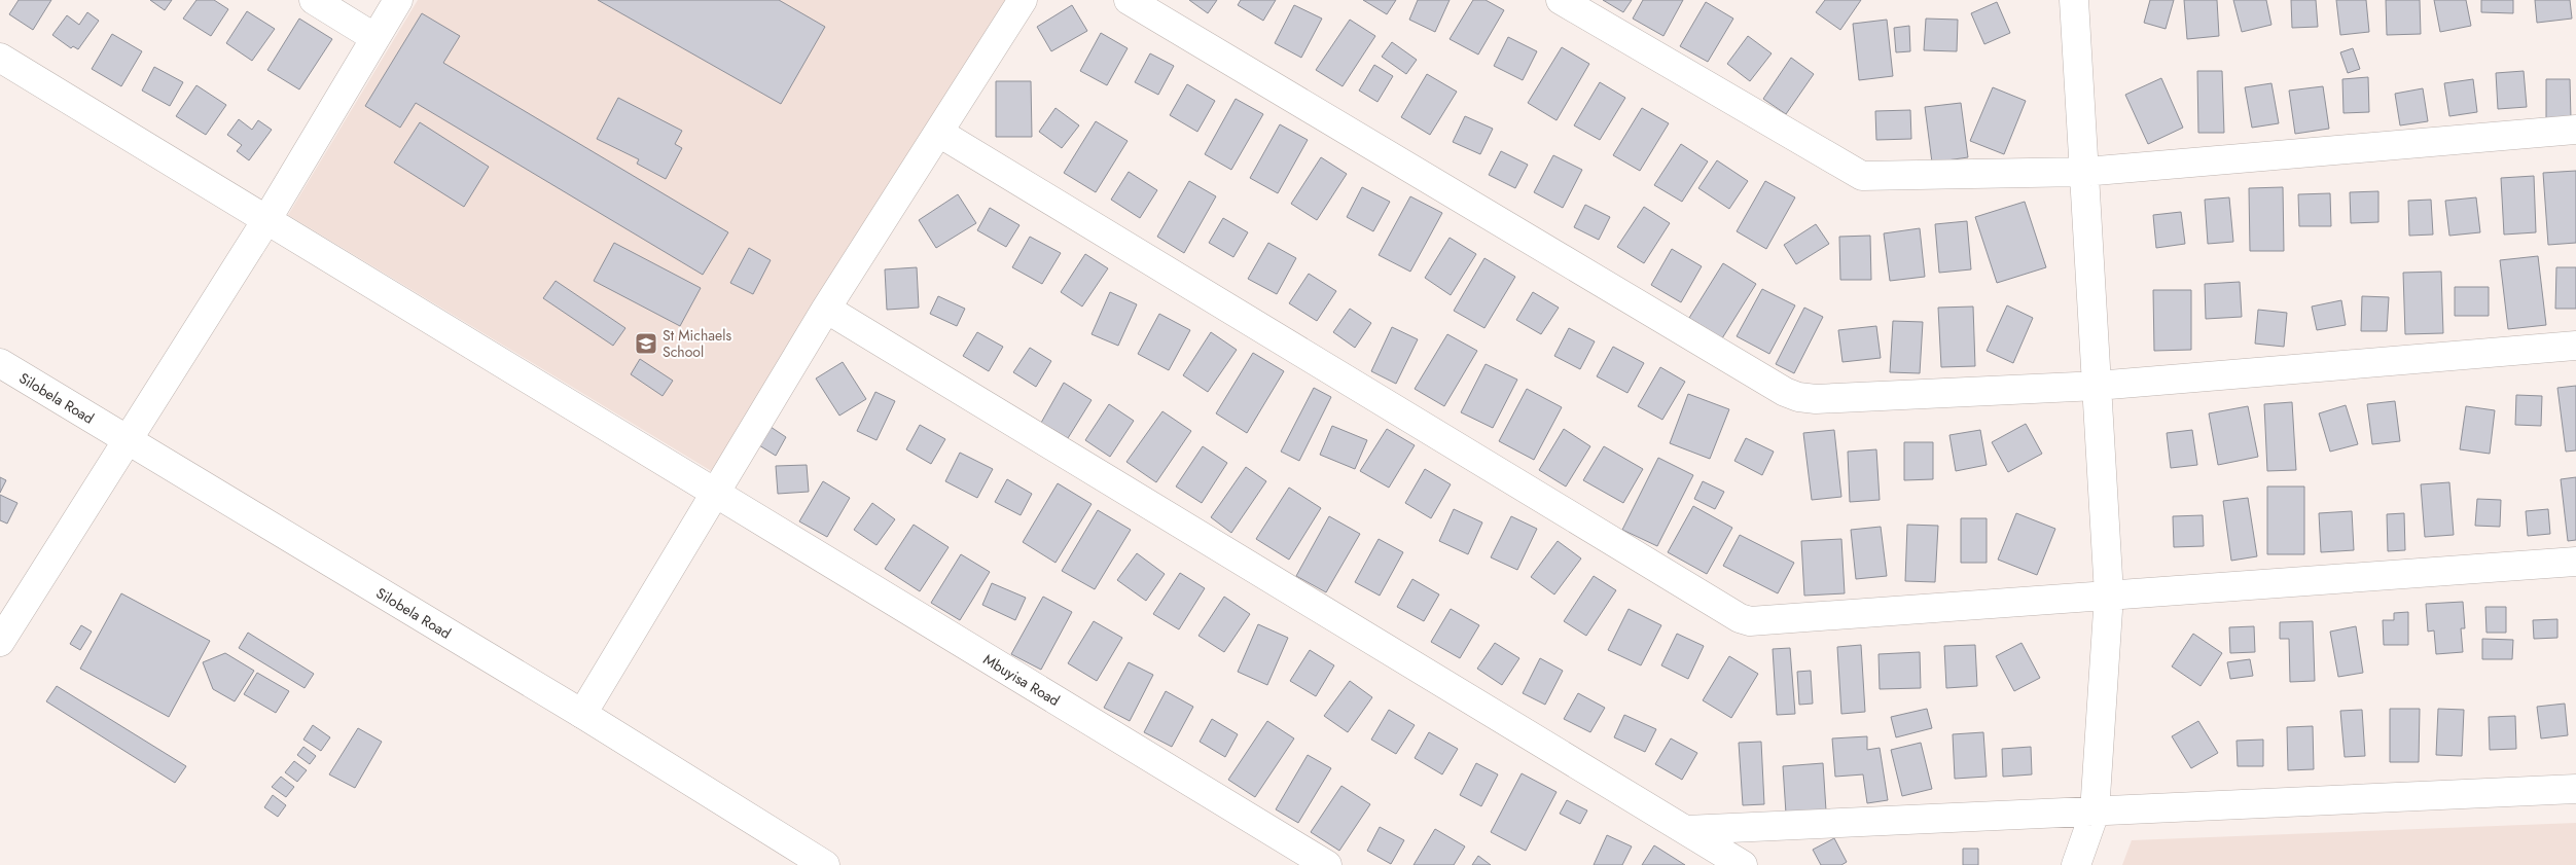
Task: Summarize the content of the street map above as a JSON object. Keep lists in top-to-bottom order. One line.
{"streets":{"street":["Silobela Road","Mbuyisa Road"]},"places":{"school or university":["St Michaels School"]}}
